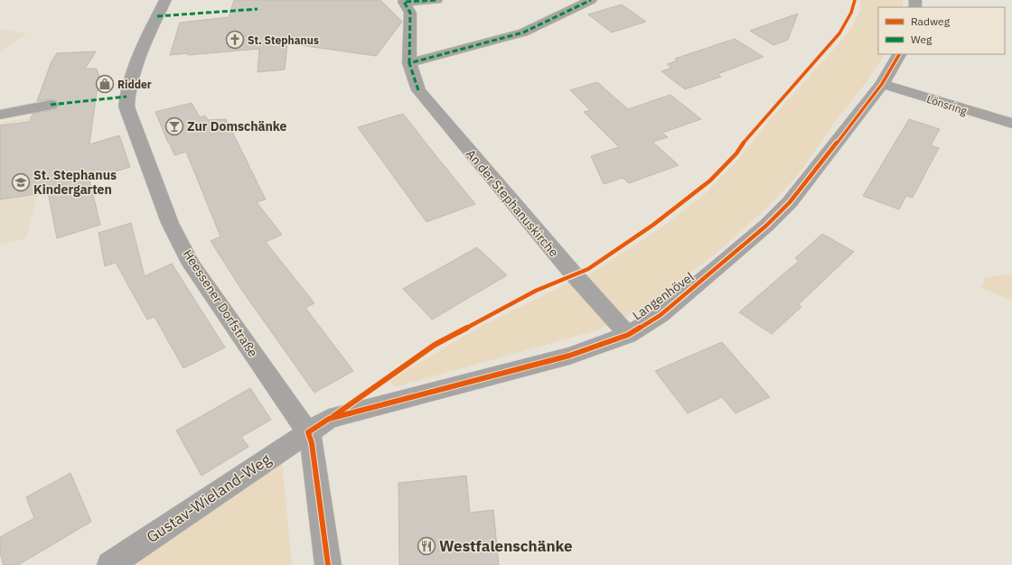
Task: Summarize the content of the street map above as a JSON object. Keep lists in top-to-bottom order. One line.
{"streets":{"street":["Lönsring","An der Stephanuskirche","Langenhövel","Heessener Dorfstraße","Gustav-Wieland-Weg"]},"crossings":[["Lönsring","Langenhövel"],["An der Stephanuskirche","Langenhövel"],["Langenhövel","Heessener Dorfstraße"],["Langenhövel","Gustav-Wieland-Weg"],["Heessener Dorfstraße","Gustav-Wieland-Weg"]],"places":{"church":["St. Stephanus"],"shop":["Ridder"],"bar":["Zur Domschänke"],"school or university":["St. Stephanus Kindergarten"],"restaurant":["Westfalenschänke"]},"legend":["Radweg","Weg"]}
